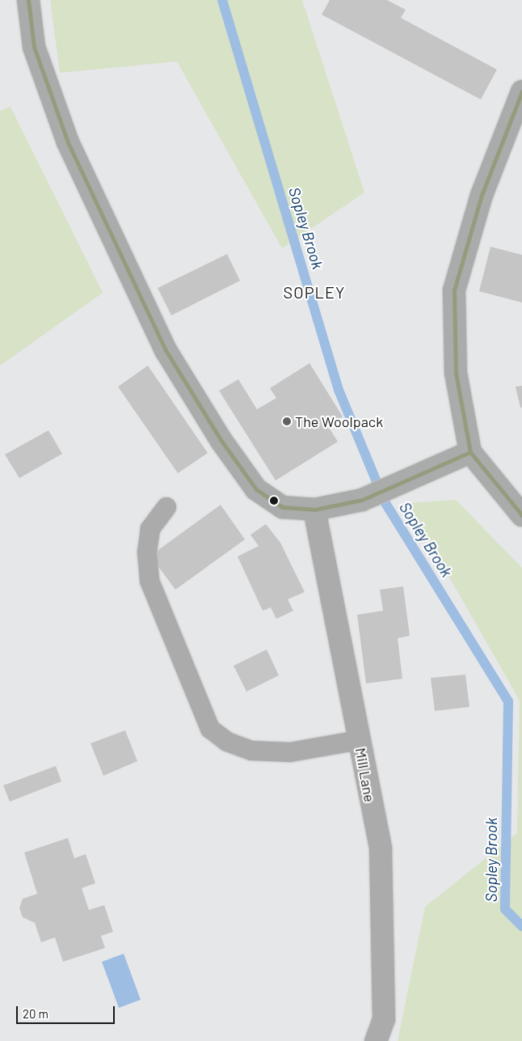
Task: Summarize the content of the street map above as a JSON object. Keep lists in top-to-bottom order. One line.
{"streets":{"street":["Mill Lane"]},"districts":["SOPLEY"],"water":["Sopley Brook"],"places":["The Woolpack"],"scale_bar":"20 m"}
